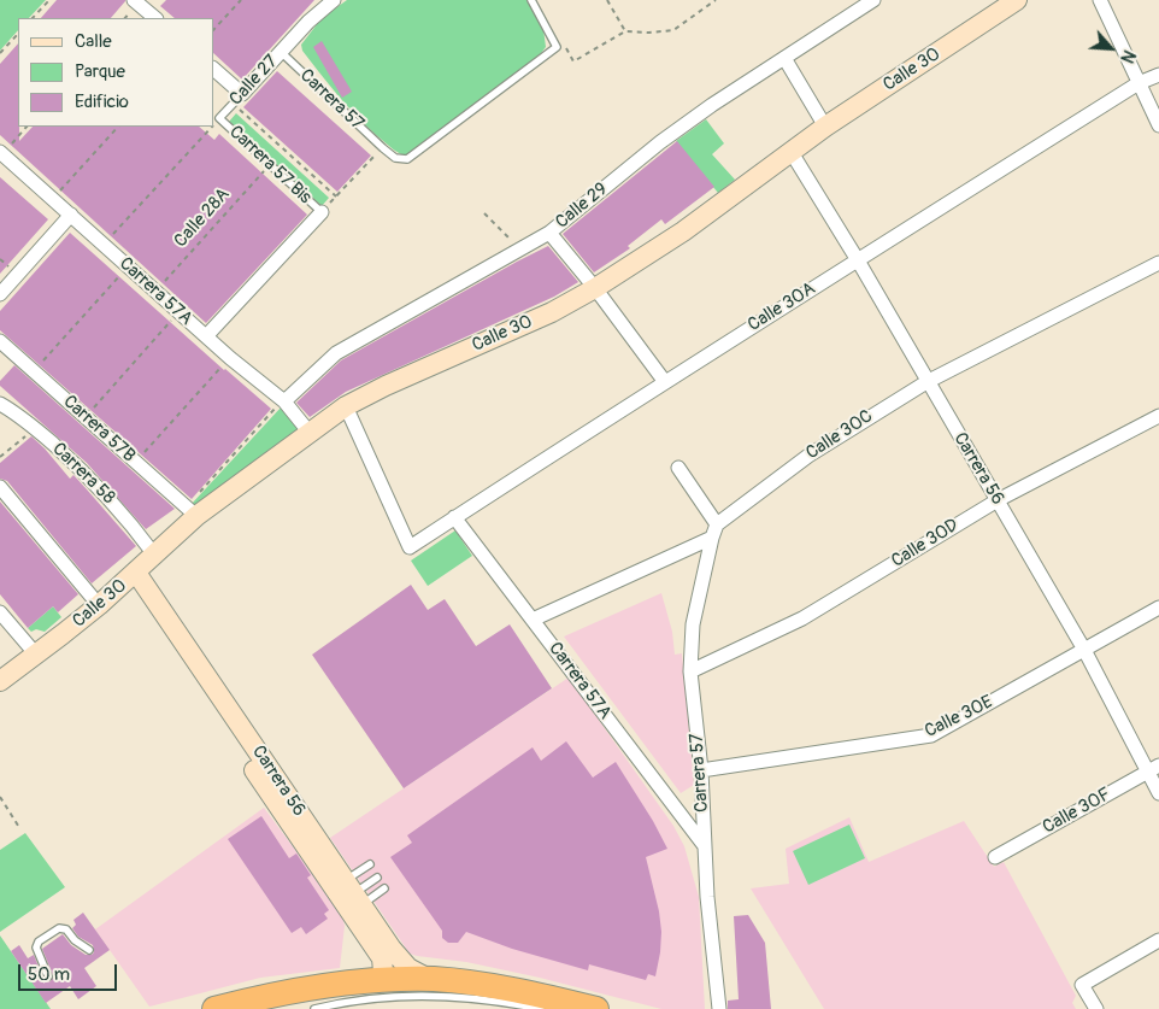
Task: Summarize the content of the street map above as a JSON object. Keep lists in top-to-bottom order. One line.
{"streets":{"main road":["Calle 30","Carrera 56"],"street":["Calle 27","Carrera 57","Calle 29","Carrera 57A","Calle 30A","Carrera 57B","Calle 30C","Carrera 58","Calle 30D","Calle 30E","Calle 30F"],"lane":["Carrera 57 Bis"],"path":["Calle 28A"]},"crossings":[["Calle 30","Carrera 57A"],["Calle 30","Calle 30A"],["Calle 30","Carrera 57B"],["Calle 30","Carrera 56"],["Calle 30","Carrera 58"],["Calle 27","Carrera 57"],["Calle 27","Carrera 57 Bis"],["Calle 27","Carrera 57A"],["Carrera 57","Carrera 57A"],["Carrera 57","Calle 30C"],["Carrera 57","Calle 30D"],["Carrera 57","Calle 30E"],["Carrera 57 Bis","Calle 28A"],["Calle 29","Carrera 57A"],["Calle 28A","Carrera 57A"],["Carrera 57A","Calle 30A"],["Carrera 57A","Calle 30C"],["Calle 30A","Carrera 56"],["Calle 30C","Carrera 56"],["Carrera 56","Calle 30D"],["Carrera 56","Calle 30E"],["Carrera 56","Calle 30F"]],"legend":["Calle","Parque","Edificio"],"scale_bar":"50 m","north":"bottom right"}
